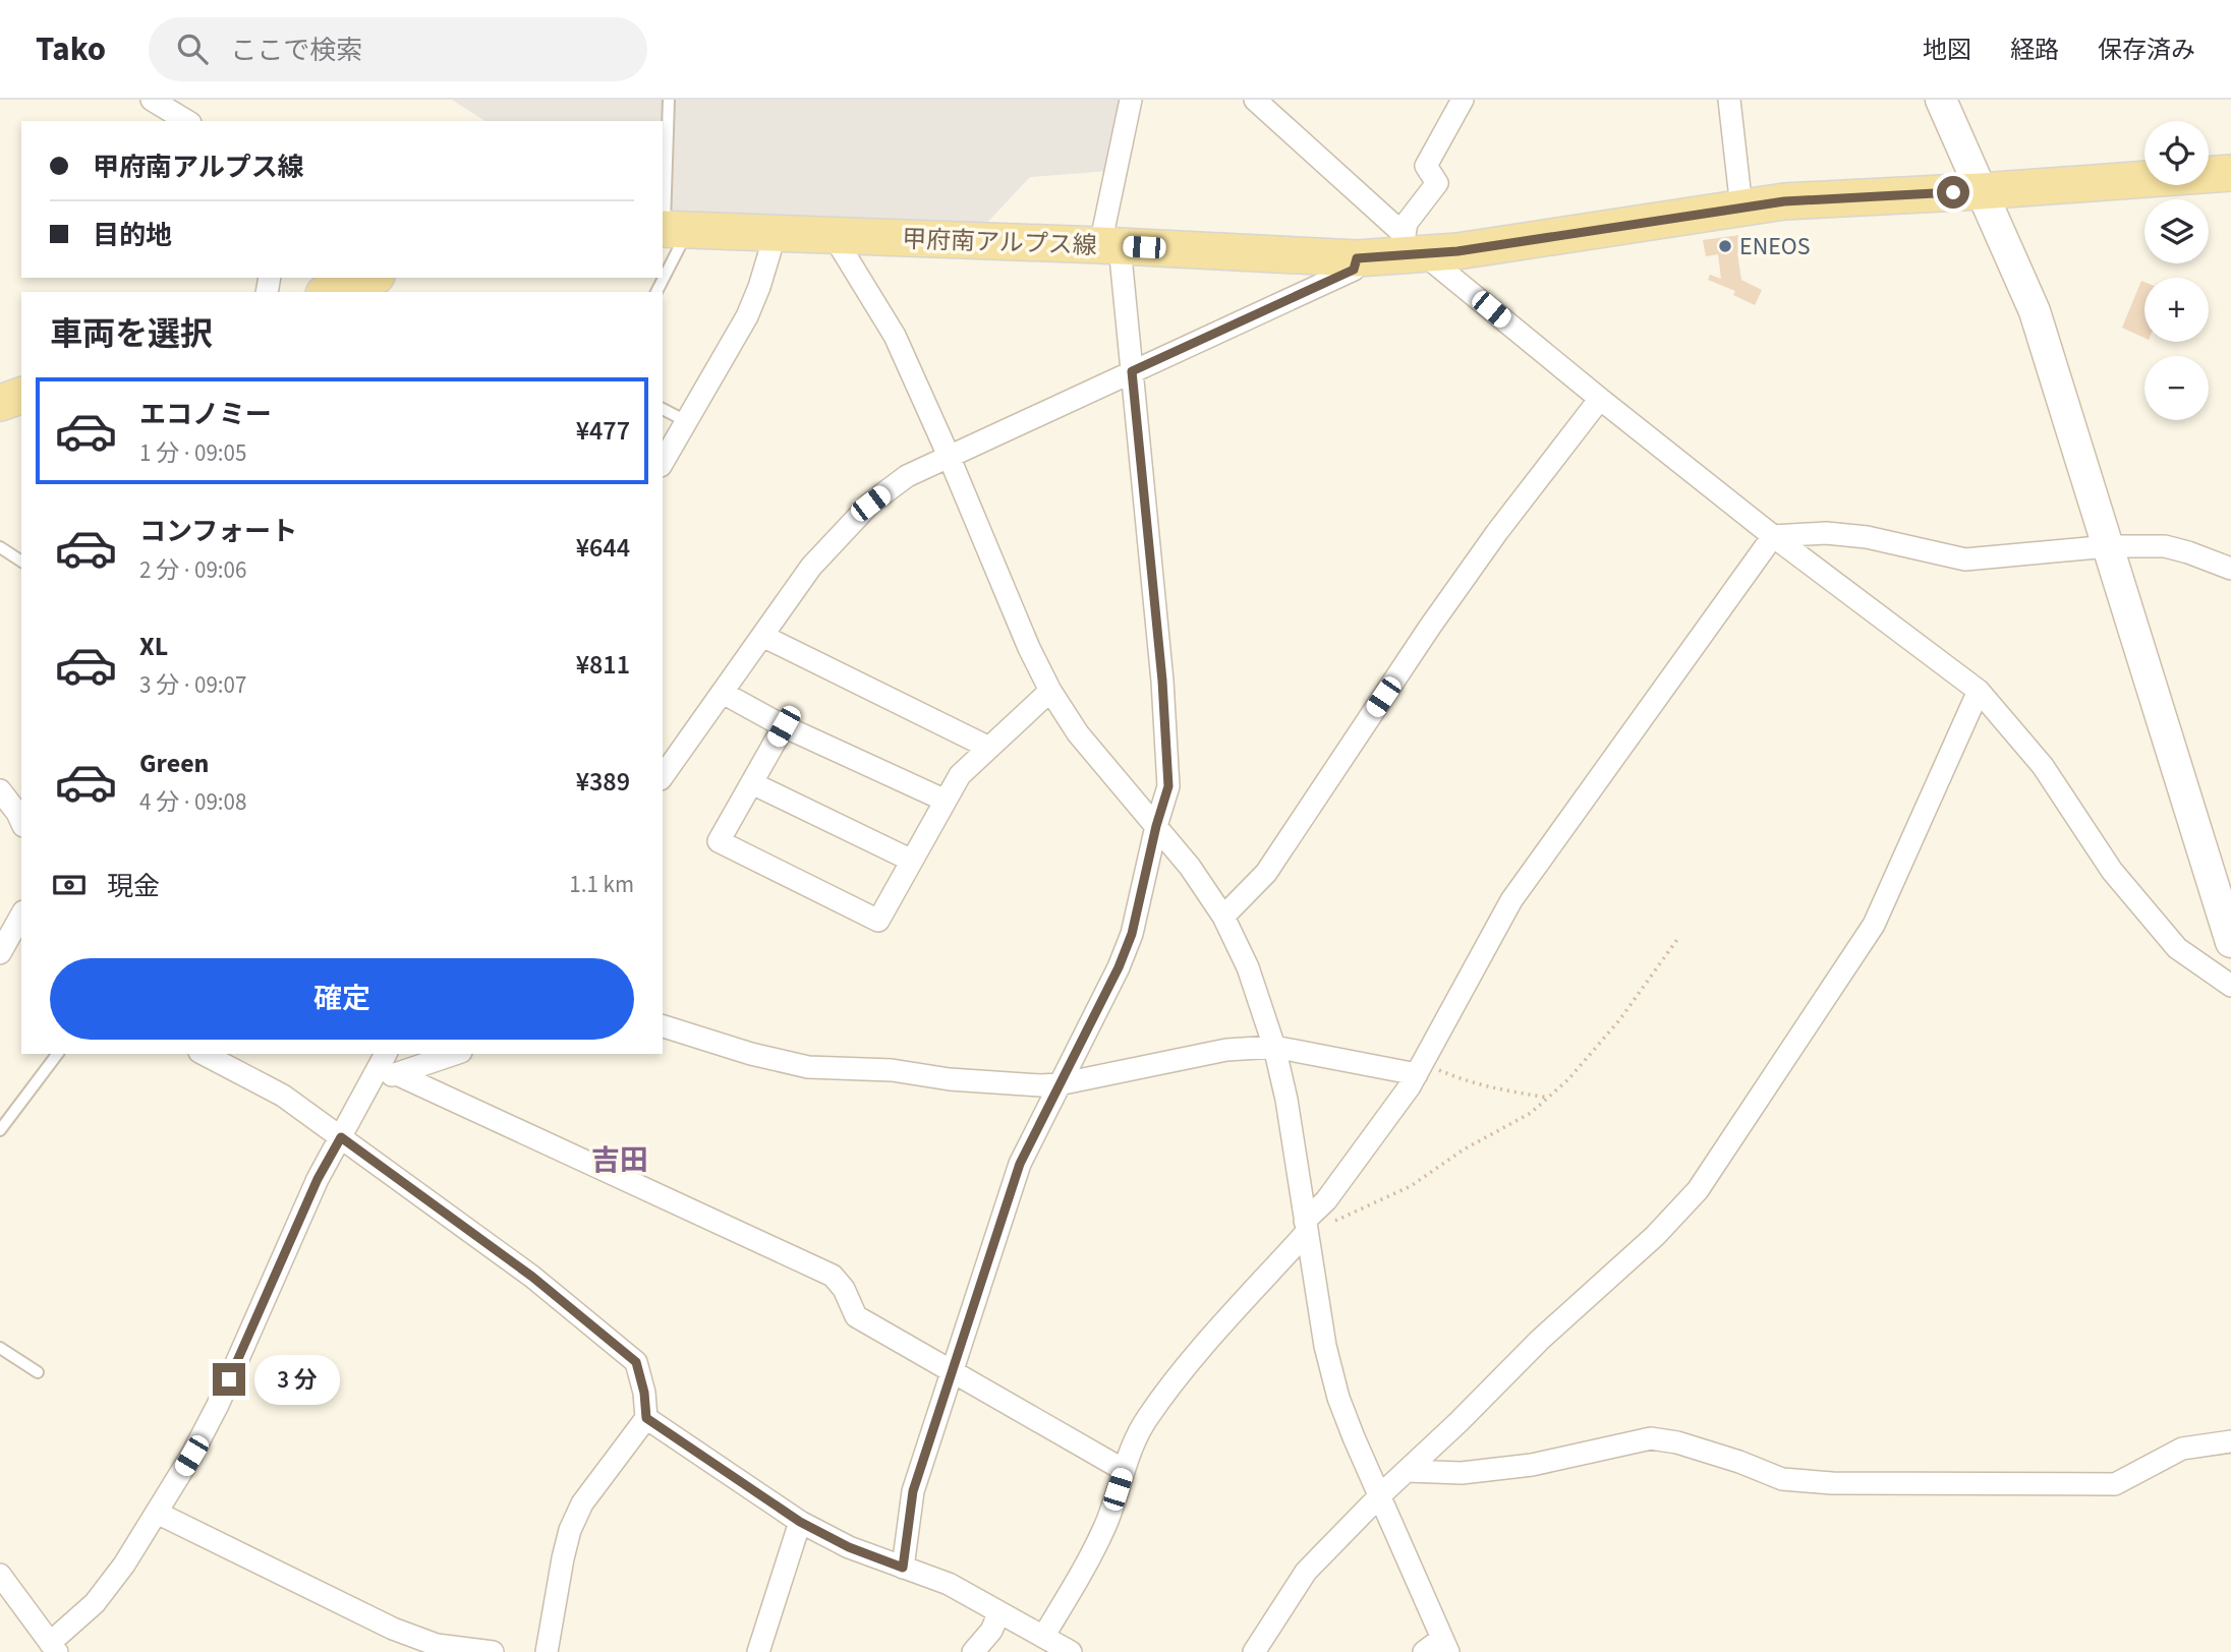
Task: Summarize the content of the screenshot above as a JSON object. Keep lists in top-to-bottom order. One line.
{"streets":{"main road":["甲府南アルプス線"]},"districts":["吉田"],"places":["ENEOS"],"page":{"header":"Tako","search":"ここで検索","nav":["地図","経路","保存済み"],"map_buttons":["+","−"],"banner":["甲府南アルプス線","目的地"],"heading":"車両を選択","list":[{"name":"エコノミー","note":"1 分 · 09:05","value":"¥477"},{"name":"コンフォート","note":"2 分 · 09:06","value":"¥644"},{"name":"XL","note":"3 分 · 09:07","value":"¥811"},{"name":"Green","note":"4 分 · 09:08","value":"¥389"}],"pay":["現金","1.1 km"],"buttons":"確定","bubble":"3 分"}}
